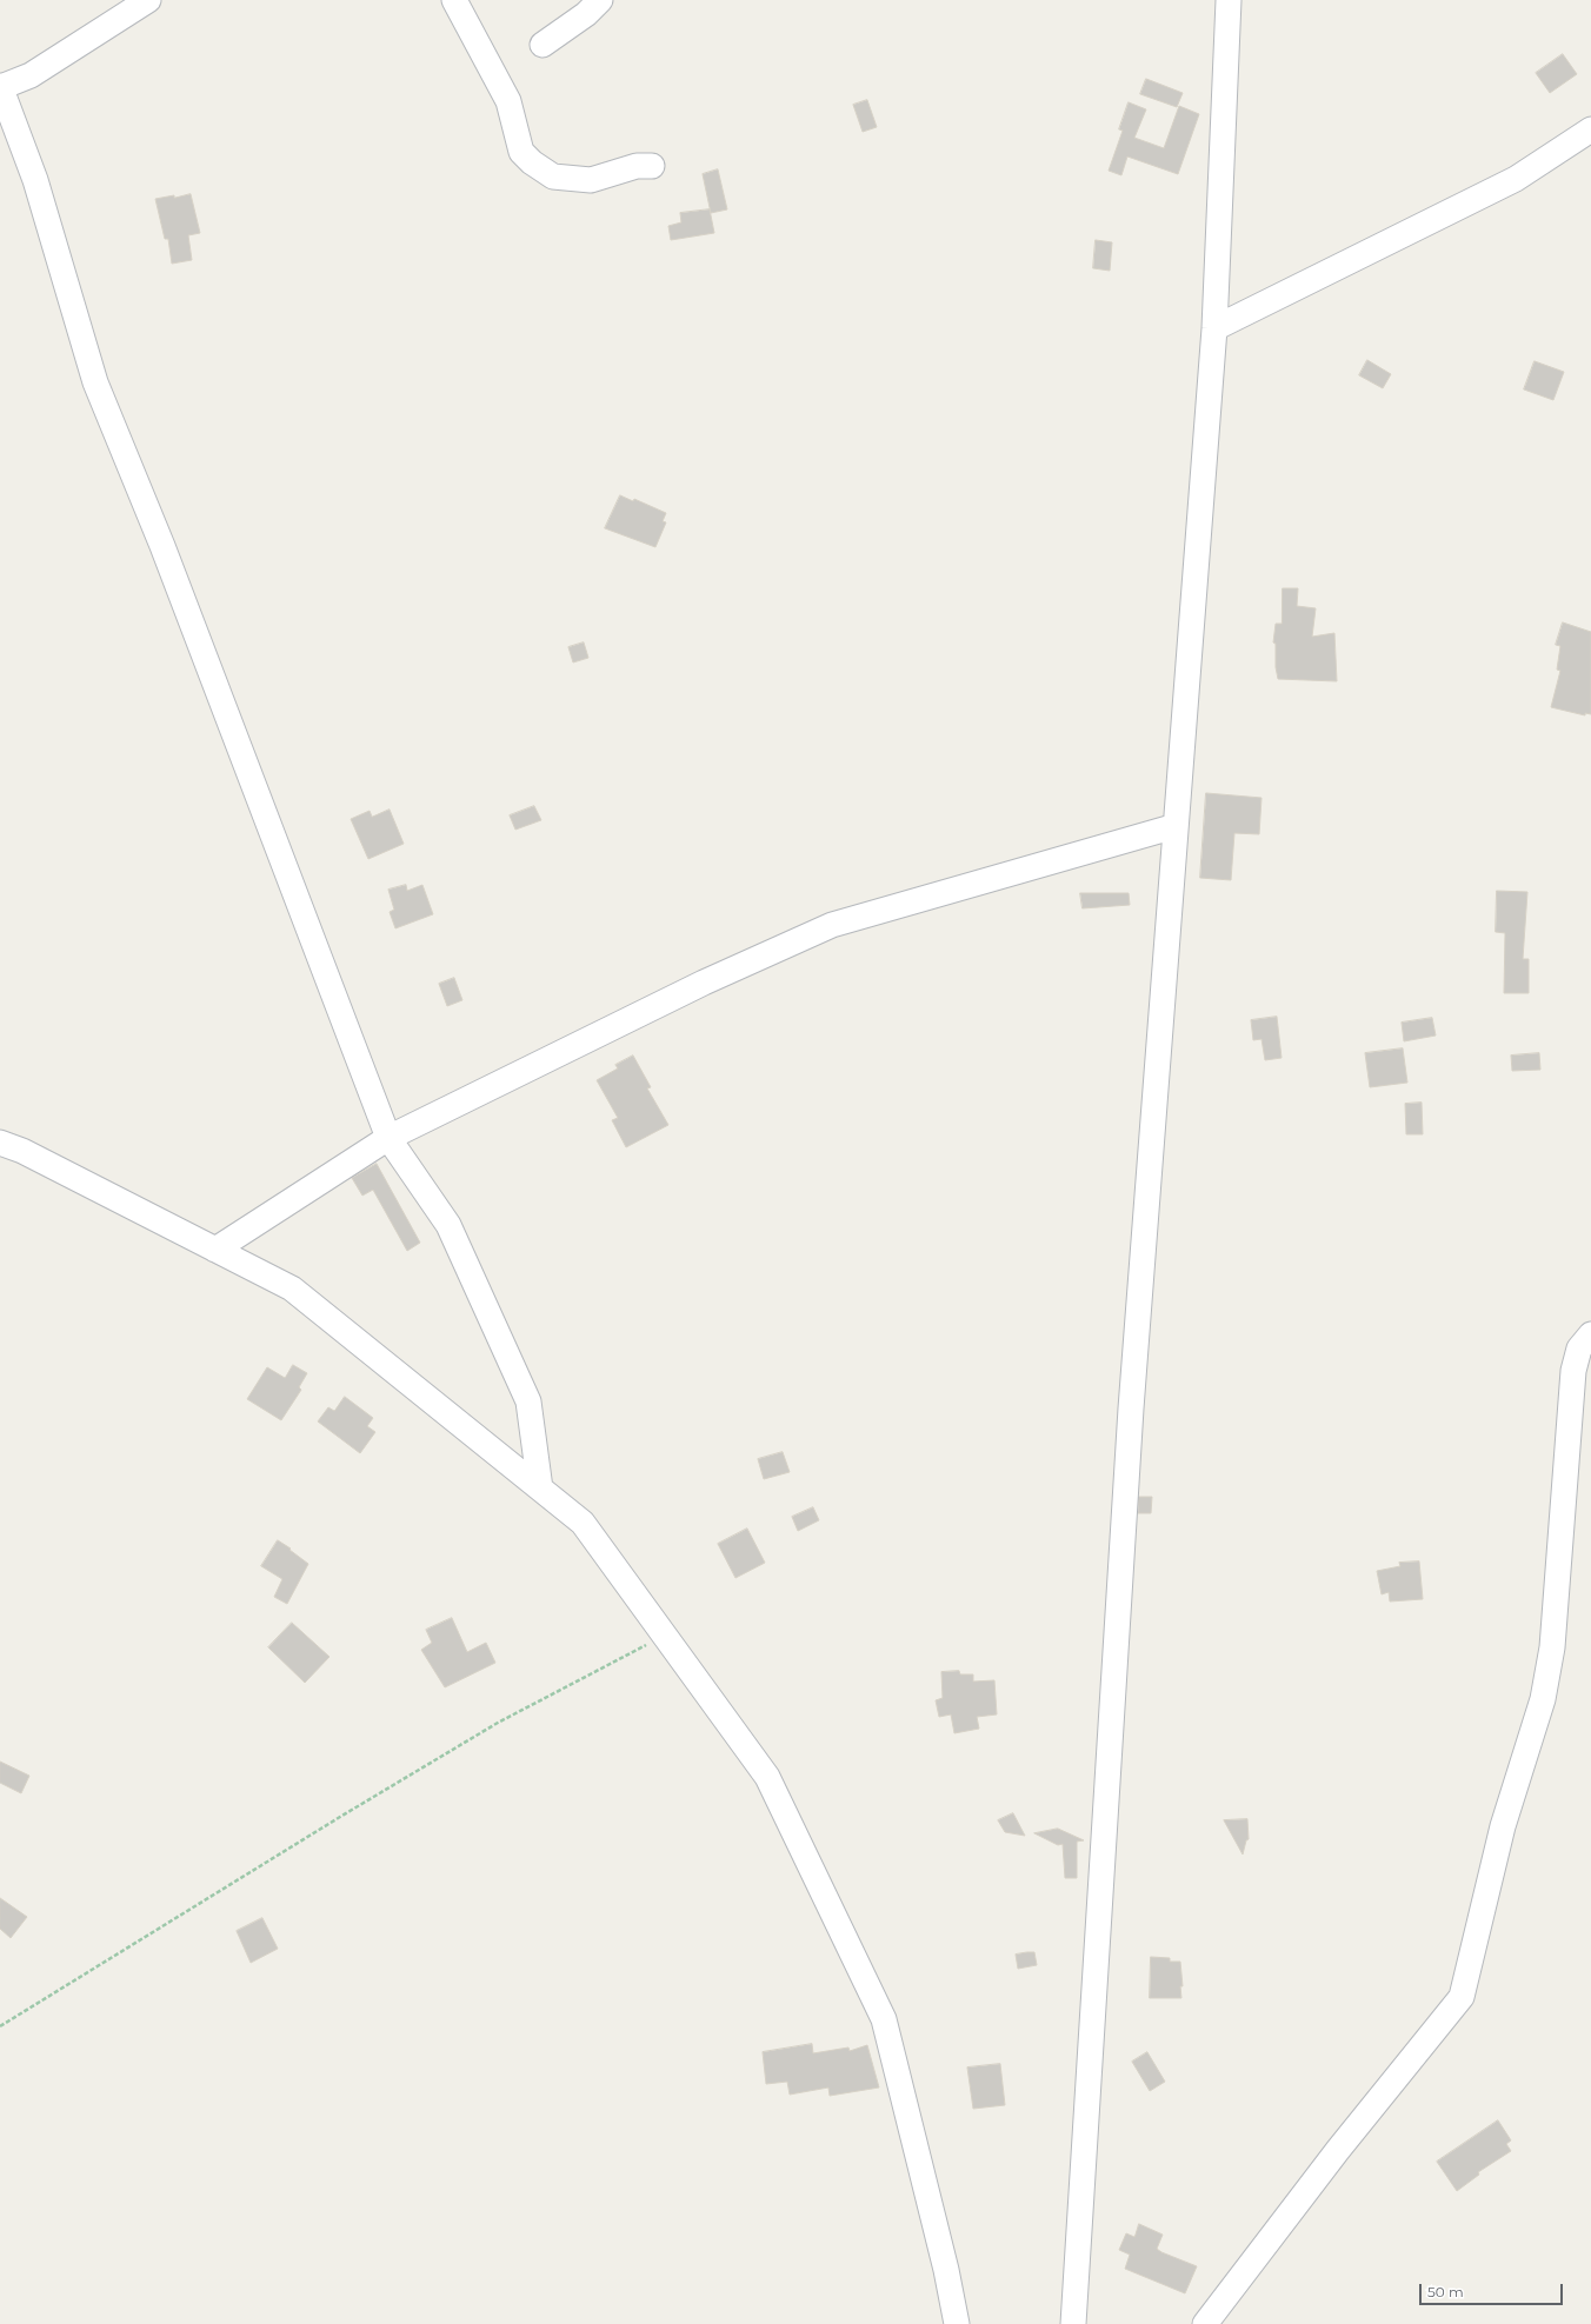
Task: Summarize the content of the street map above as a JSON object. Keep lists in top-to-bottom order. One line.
{"scale_bar":"50 m"}
